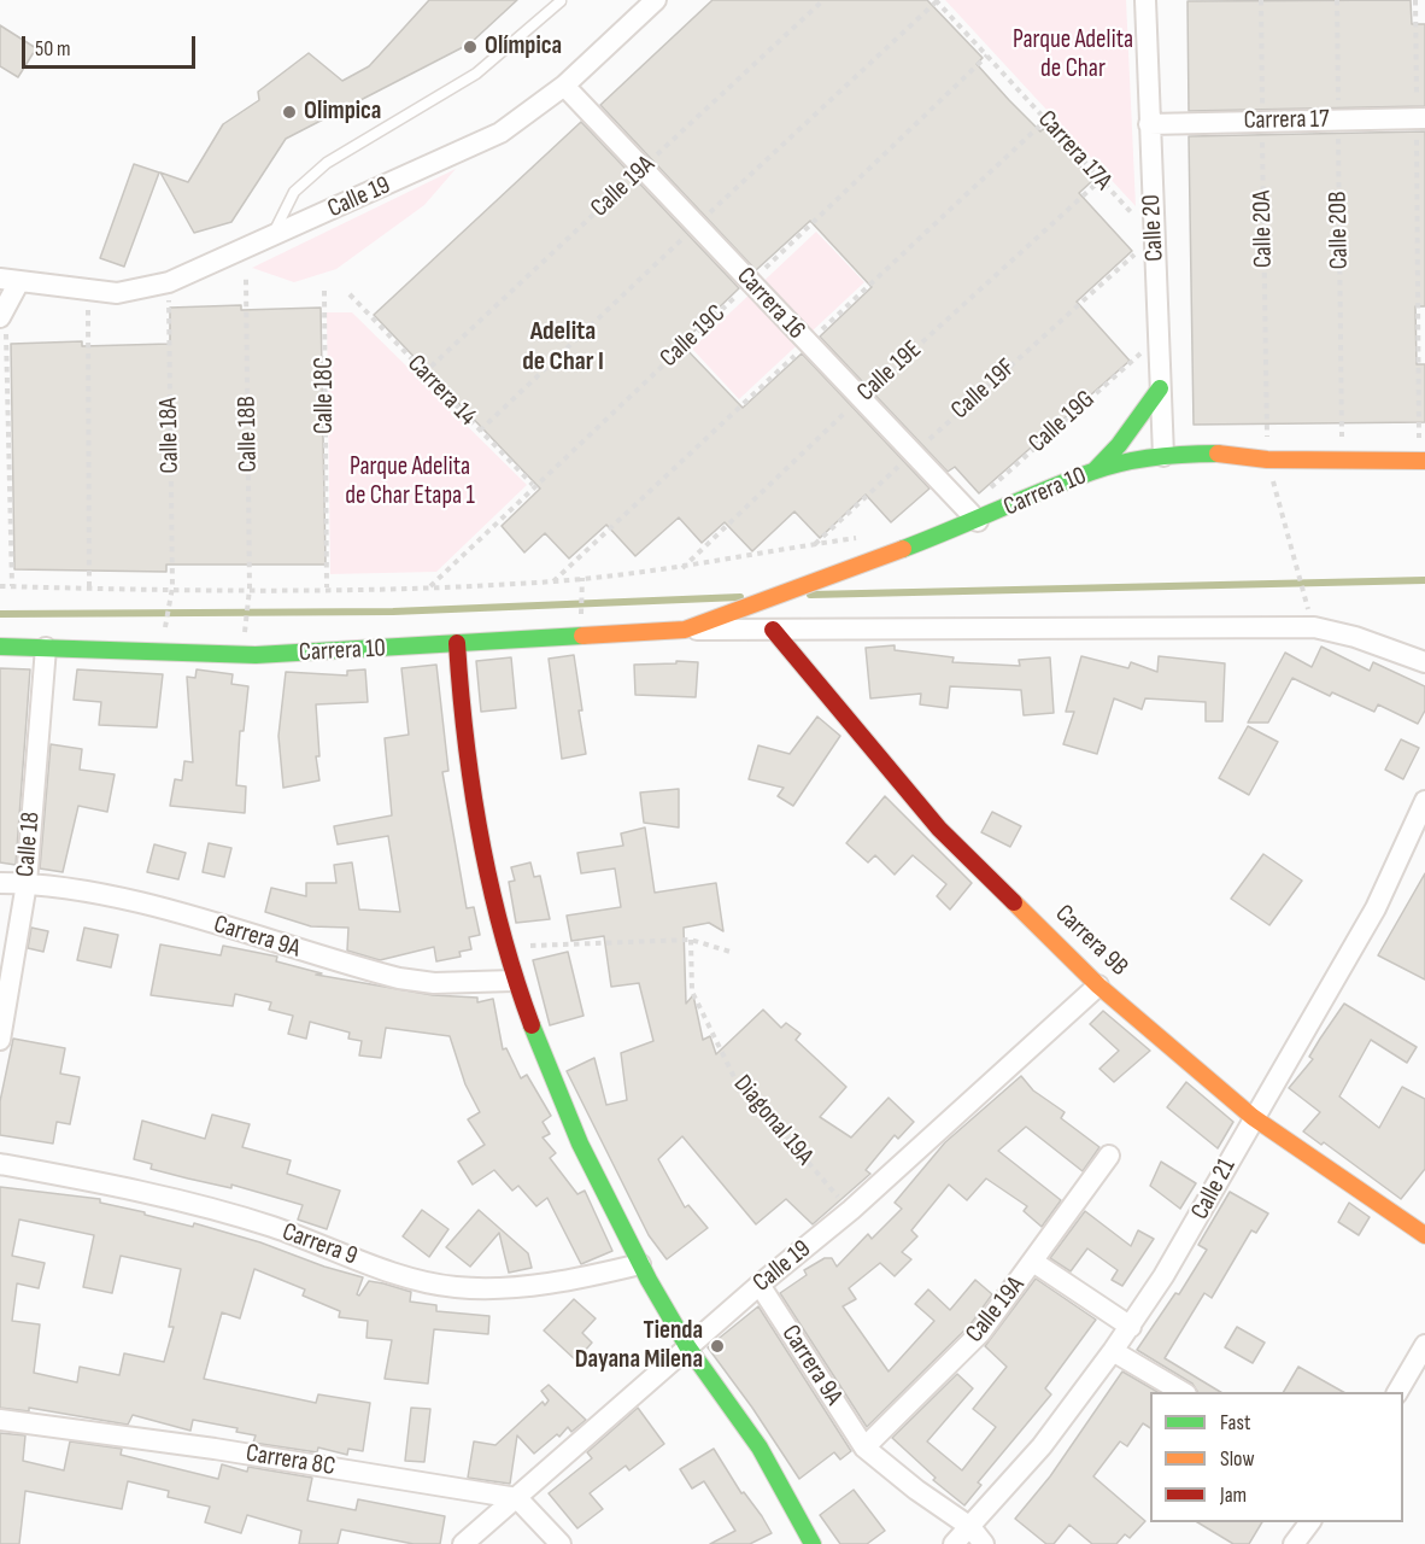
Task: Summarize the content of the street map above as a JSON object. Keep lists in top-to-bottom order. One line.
{"streets":{"street":["Carrera 17","Calle 19A","Calle 19","Calle 20","Carrera 16","Carrera 10","Calle 18","Carrera 9A","Carrera 9B","Calle 21","Carrera 9","Carrera 8C"],"path":["Carrera 17A","Calle 20A","Calle 20B","Calle 19C","Calle 19E","Calle 19F","Carrera 14","Calle 18C","Calle 19G","Calle 18B","Calle 18A","Diagonal 19A"]},"crossings":[["Carrera 17","Calle 20"],["Carrera 17","Calle 20A"],["Carrera 17","Calle 20B"],["Carrera 17A","Calle 20"],["Carrera 17A","Calle 19C"],["Carrera 17A","Calle 19E"],["Carrera 17A","Calle 19F"],["Calle 19A","Carrera 16"],["Calle 19A","Carrera 14"],["Calle 19A","Carrera 9A"],["Calle 19","Carrera 16"],["Calle 19","Calle 18A"],["Calle 19","Carrera 9A"],["Calle 19","Carrera 9B"],["Calle 19","Diagonal 19A"],["Calle 19","Carrera 8C"],["Calle 20","Calle 19F"],["Calle 20","Calle 19G"],["Calle 20","Carrera 10"],["Calle 20A","Carrera 10"],["Calle 20B","Carrera 10"],["Carrera 16","Calle 19C"],["Carrera 16","Calle 19E"],["Carrera 16","Calle 19F"],["Carrera 16","Calle 19G"],["Carrera 16","Carrera 10"],["Calle 19C","Carrera 14"],["Calle 19G","Carrera 10"],["Carrera 10","Calle 18"],["Carrera 10","Carrera 9B"],["Calle 18","Carrera 9A"],["Carrera 9A","Calle 21"],["Carrera 9B","Calle 21"]],"districts":["Adelita de Char I"],"parks":["Parque Adelita de Char","Parque Adelita de Char Etapa 1"],"places":["Olímpica","Olimpica","Tienda Dayana Milena"],"legend":["Fast","Slow","Jam"],"scale_bar":"50 m"}
